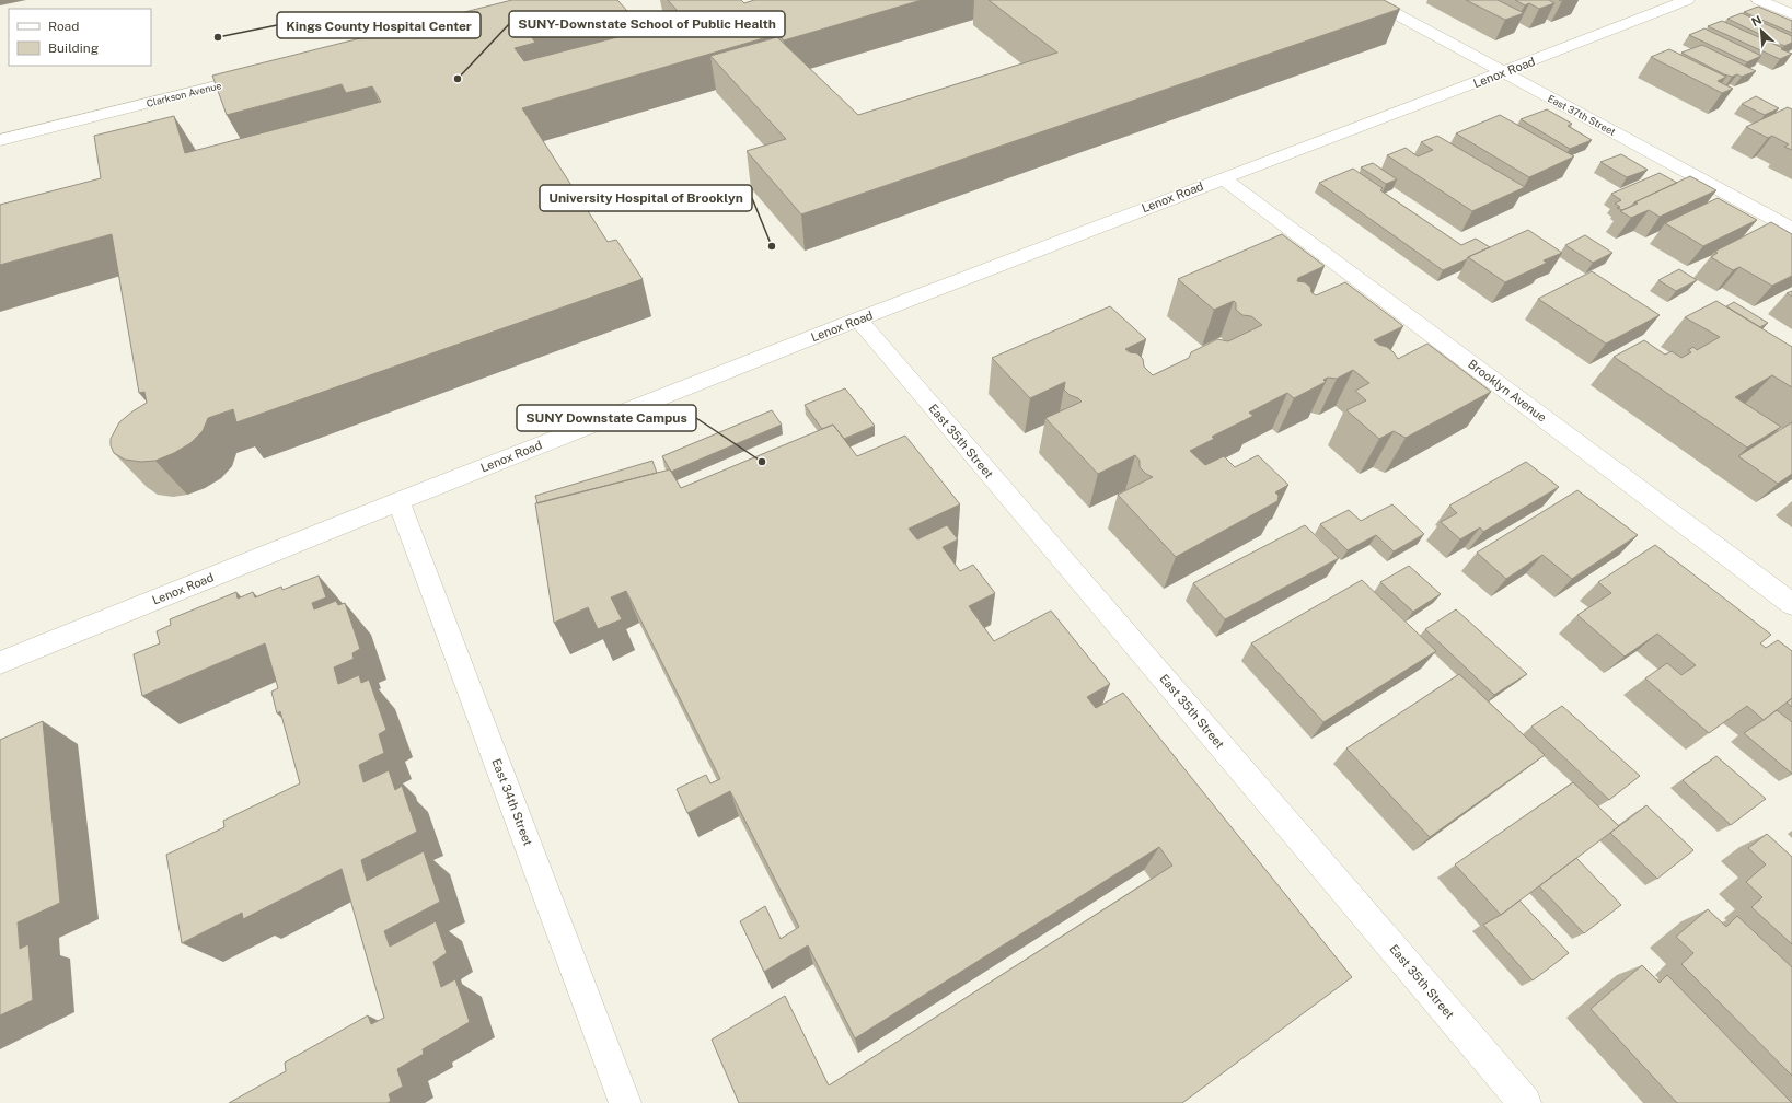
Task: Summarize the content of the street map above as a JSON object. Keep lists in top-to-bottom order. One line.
{"streets":{"street":["Lenox Road","Clarkson Avenue","East 37th Street","Brooklyn Avenue","East 35th Street","East 34th Street"]},"crossings":[["Lenox Road","East 37th Street"],["Lenox Road","Brooklyn Avenue"],["Lenox Road","East 35th Street"],["Lenox Road","East 34th Street"]],"places":["Kings County Hospital Center","SUNY-Downstate School of Public Health","University Hospital of Brooklyn","SUNY Downstate Campus"],"legend":["Road","Building"],"north":"top left"}
